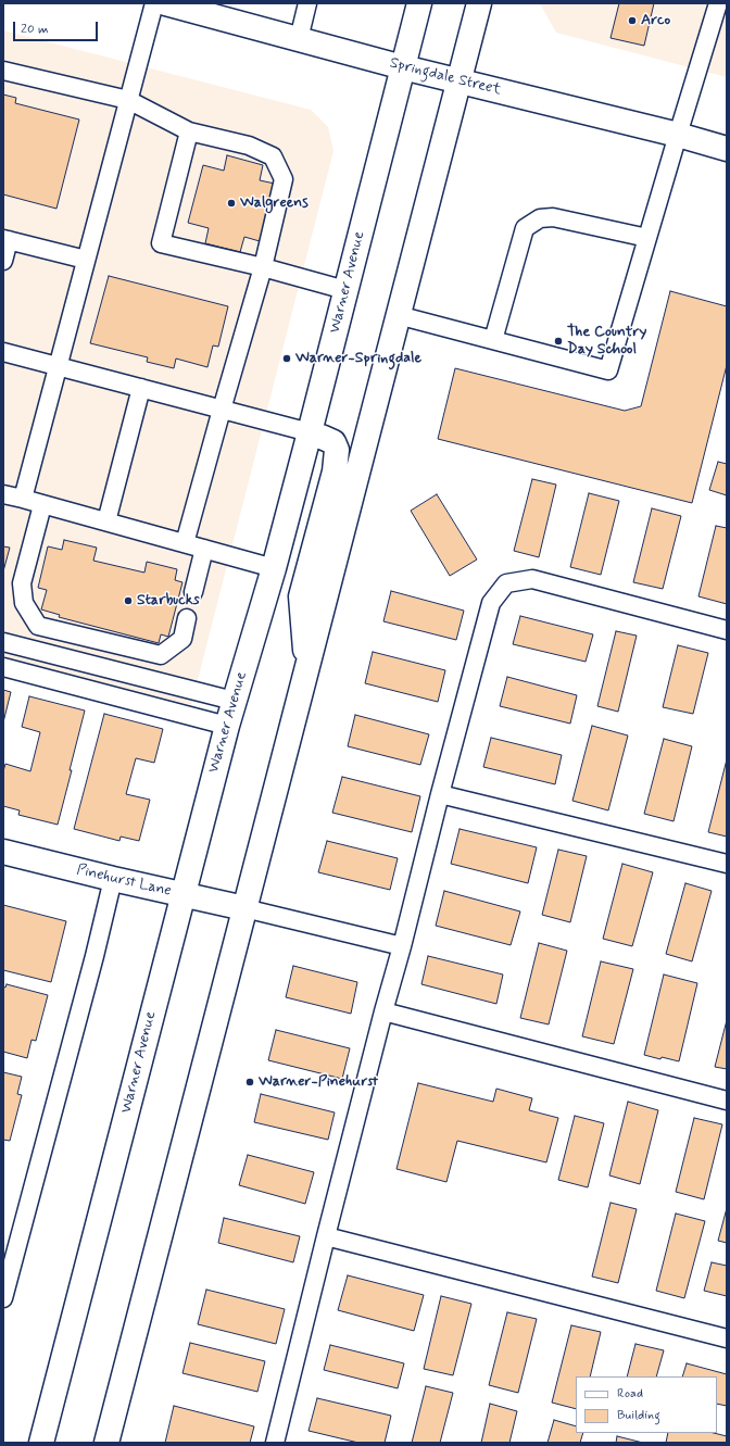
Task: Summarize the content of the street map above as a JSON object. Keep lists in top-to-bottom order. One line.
{"streets":{"main road":["Springdale Street","Warner Avenue","Pinehurst Lane"]},"crossings":[["Springdale Street","Warner Avenue"],["Warner Avenue","Pinehurst Lane"]],"places":["Arco","Walgreens","The Country Day School","Warner-Springdale","Starbucks","Warner-Pinehurst"],"legend":["Road","Building"],"scale_bar":"20 m"}
